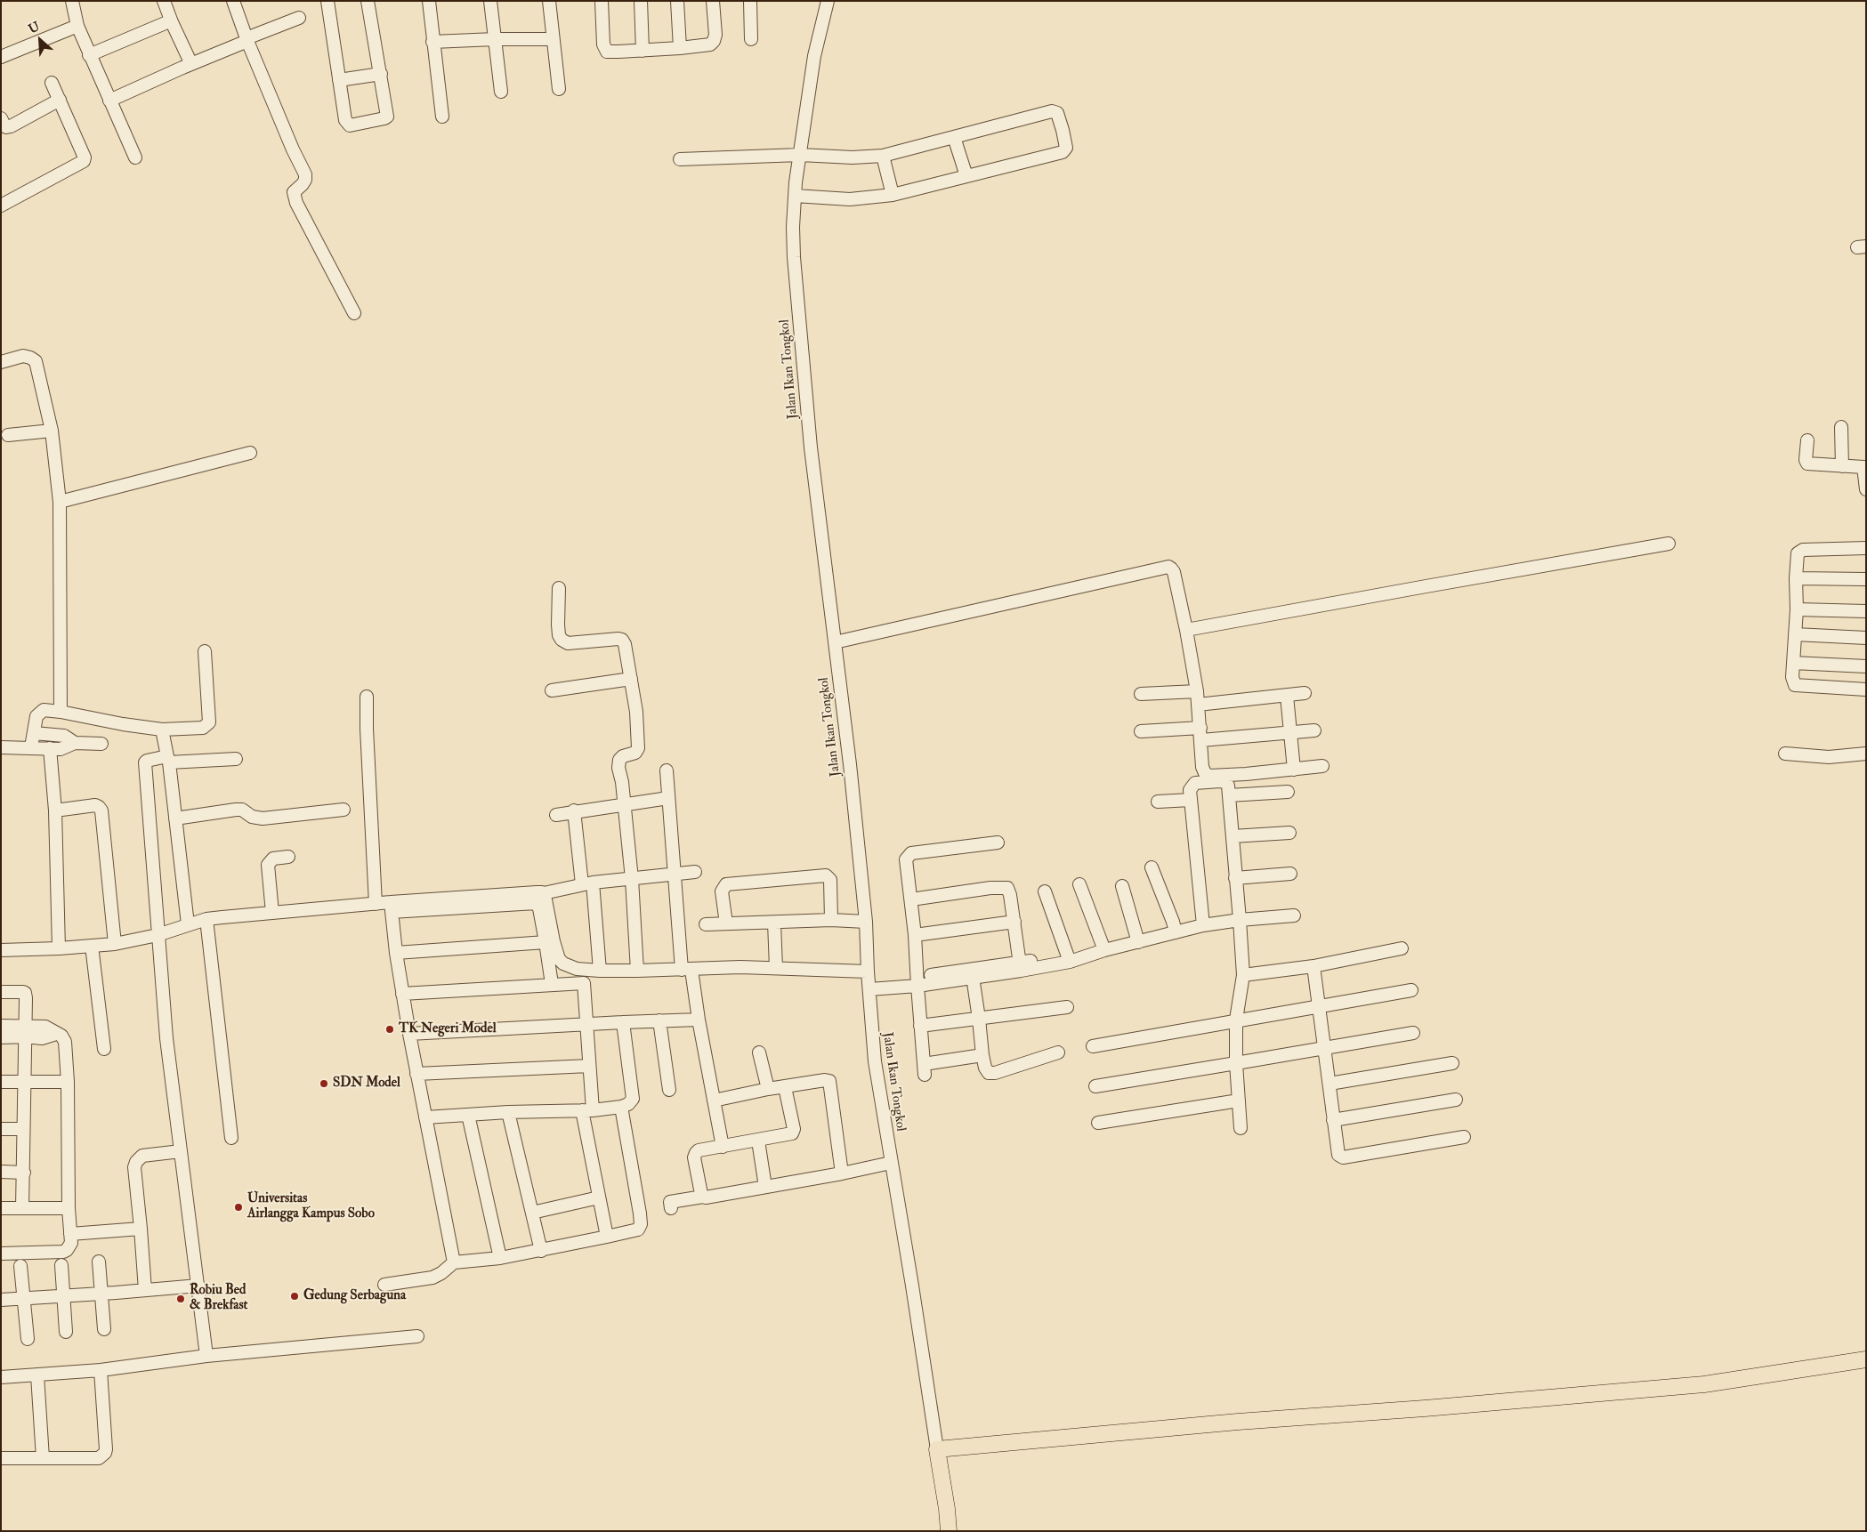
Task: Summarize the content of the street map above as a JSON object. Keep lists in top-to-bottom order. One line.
{"streets":{"street":["Jalan Ikan Tongkol"]},"places":["TK Negeri Model","SDN Model","Universitas Airlangga Kampus Sobo","Gedung Serbaguna","Robiu Bed & Brekfast"],"north":"top left"}
